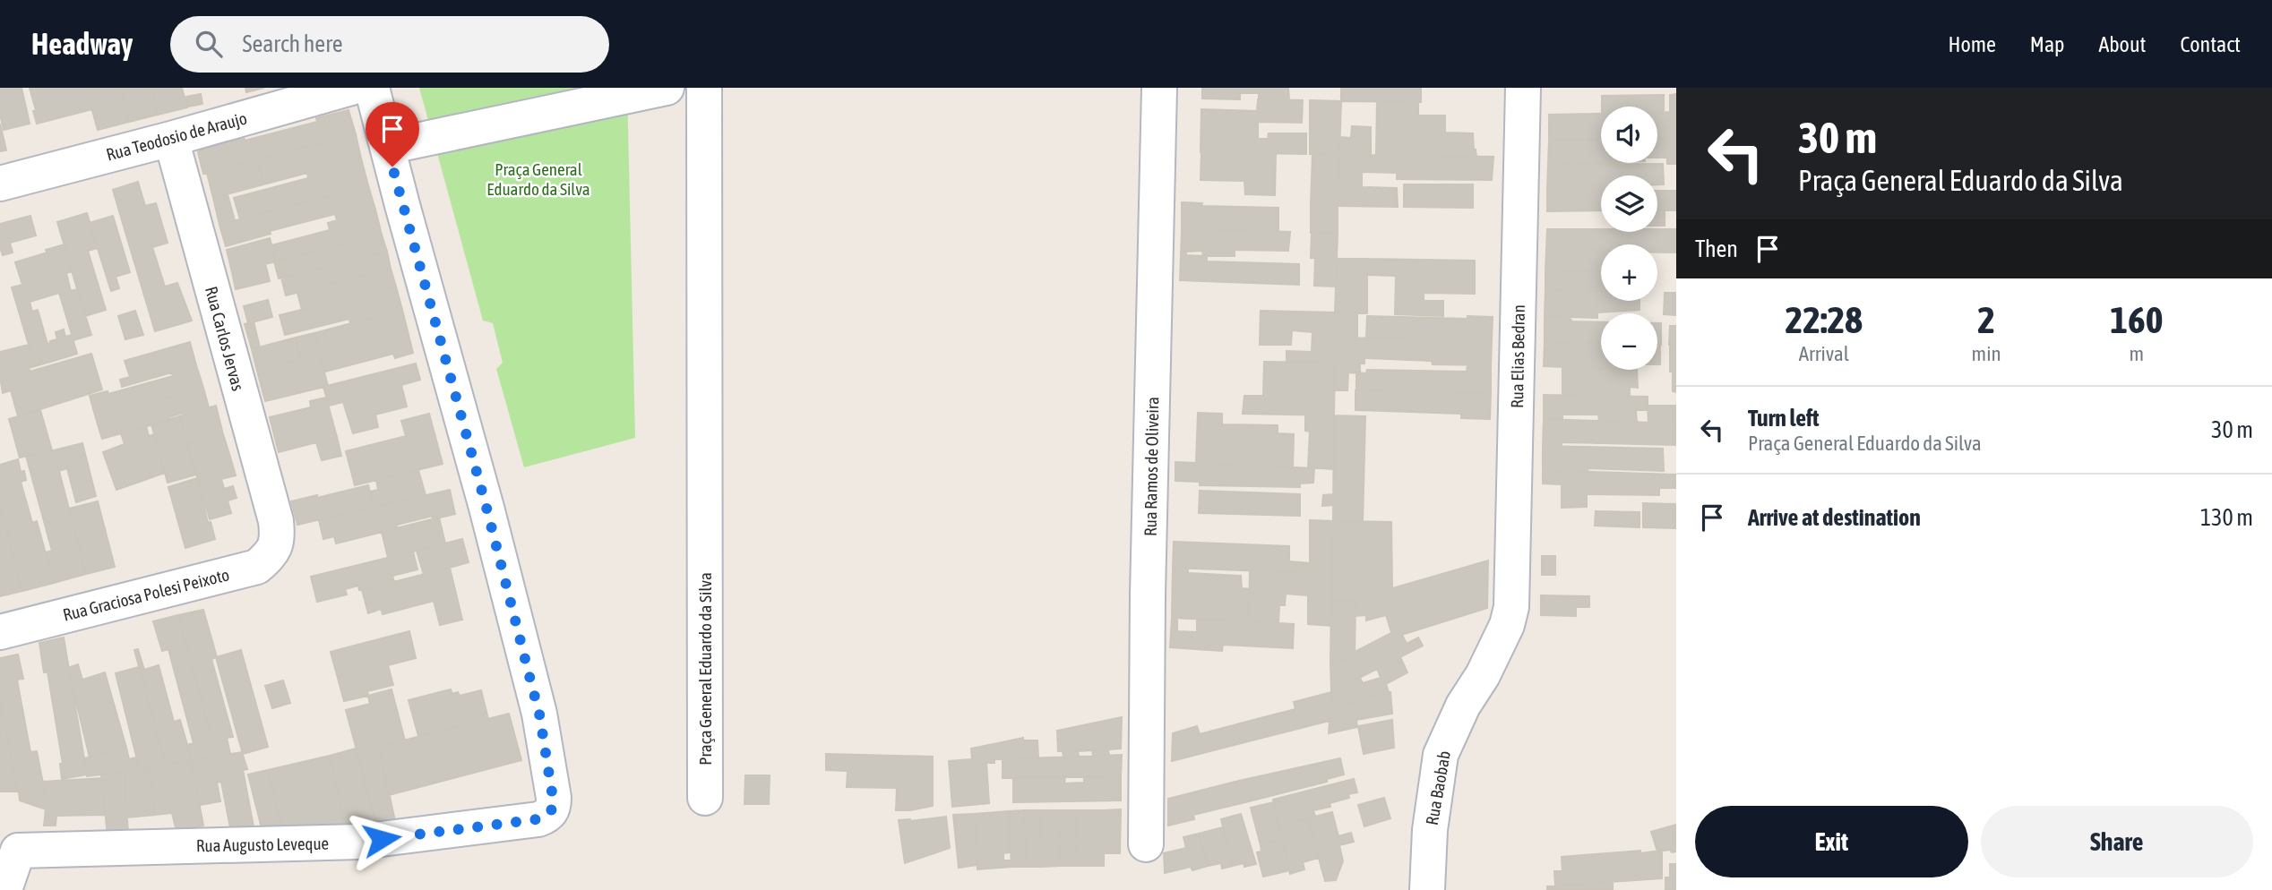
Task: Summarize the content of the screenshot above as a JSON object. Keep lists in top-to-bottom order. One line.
{"streets":{"street":["Rua Teodosio de Araujo","Rua Carlos Jervas","Rua Elias Bedran","Rua Ramos de Oliveira","Rua Graciosa Polesi Peixoto","Praça General Eduardo da Silva","Rua Baobab","Rua Augusto Leveque"]},"crossings":[["Rua Teodosio de Araujo","Rua Carlos Jervas"],["Rua Carlos Jervas","Rua Graciosa Polesi Peixoto"],["Rua Elias Bedran","Rua Baobab"]],"parks":["Praça General Eduardo da Silva"],"page":{"header":"Headway","search":"Search here","nav":["Home","Map","About","Contact"],"turn":["30 m","Praça General Eduardo da Silva"],"map_buttons":["+","−"],"then":"Then","eta":["22:28","Arrival","2","min","160","m"],"list":[{"name":"Turn left","note":"Praça General Eduardo da Silva","value":"30 m"},{"name":"Arrive at destination","value":"130 m"}],"buttons":["Exit","Share"]}}
